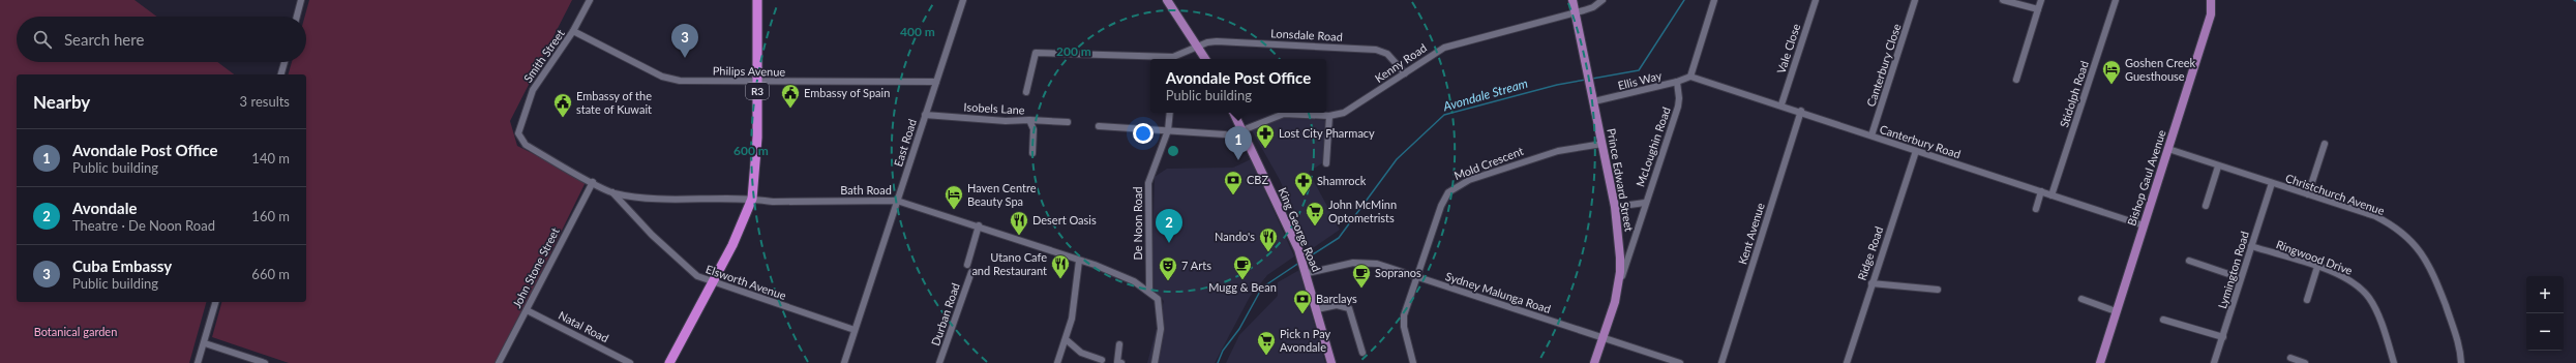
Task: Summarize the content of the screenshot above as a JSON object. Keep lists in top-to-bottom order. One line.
{"streets":{"highway":["R3"],"main road":["Bishop Gaul Avenue","Prince Edward Street","King George Road"],"street":["Lonsdale Road","Vale Close","Smith Street","Kenny Road","Canterbury Close","Philips Avenue","Ellis Way","Stidolph Road","Isobels Lane","Canterbury Road","East Road","McLoughin Road","Mold Crescent","Bath Road","Christchurch Avenue","De Noon Road","Kent Avenue","Ridge Road","Ringwood Drive","John Stone Street","Lymington Road","Elsworth Avenue","Sydney Malunga Road","Durban Road","Natal Road"]},"crossings":[["Lonsdale Road","Kenny Road"],["Vale Close","Canterbury Road"],["Smith Street","Philips Avenue"],["Smith Street","Bath Road"],["Smith Street","John Stone Street"],["Kenny Road","Prince Edward Street"],["Kenny Road","King George Road"],["Canterbury Close","Canterbury Road"],["Philips Avenue","R3"],["Philips Avenue","East Road"],["Ellis Way","Canterbury Road"],["Ellis Way","McLoughin Road"],["Ellis Way","Prince Edward Street"],["R3","Bath Road"],["R3","Elsworth Avenue"],["Stidolph Road","Canterbury Road"],["Isobels Lane","East Road"],["Canterbury Road","Bishop Gaul Avenue"],["Canterbury Road","Kent Avenue"],["Canterbury Road","Ridge Road"],["East Road","Bath Road"],["East Road","Elsworth Avenue"],["McLoughin Road","Prince Edward Street"],["Mold Crescent","Prince Edward Street"],["Mold Crescent","Sydney Malunga Road"],["Bishop Gaul Avenue","Christchurch Avenue"],["Prince Edward Street","Sydney Malunga Road"],["Bath Road","De Noon Road"],["Bath Road","John Stone Street"],["Bath Road","Elsworth Avenue"],["Christchurch Avenue","Lymington Road"],["King George Road","Sydney Malunga Road"],["Ringwood Drive","Lymington Road"],["John Stone Street","Natal Road"]],"water":["Avondale Stream"],"parks":["Botanical garden"],"places":{"hotel":["Goshen Creek Guesthouse","Haven Centre Beauty Spa"],"public building":["Embassy of Spain","Embassy of the state of Kuwait"],"pharmacy":["Lost City Pharmacy","Shamrock"],"bank":["CBZ","Barclays"],"supermarket":["John McMinn Optometrists","Pick n Pay Avondale"],"restaurant":["Desert Oasis","Nando's","Utano Cafe and Restaurant"],"cafe":["Mugg & Bean","Sopranos"],"theatre":["7 Arts"]},"page":{"search":"Search here","pins":["3","1","2"],"popup":["Avondale Post Office","Public building"],"heading":["Nearby","3 results"],"list":[{"mark":"1","name":"Avondale Post Office","note":"Public building","value":"140 m"},{"mark":"2","name":"Avondale","note":"Theatre · De Noon Road","value":"160 m"},{"mark":"3","name":"Cuba Embassy","note":"Public building","value":"660 m"}],"map_buttons":["+","−"]},"rings":["400 m","200 m","600 m"]}
